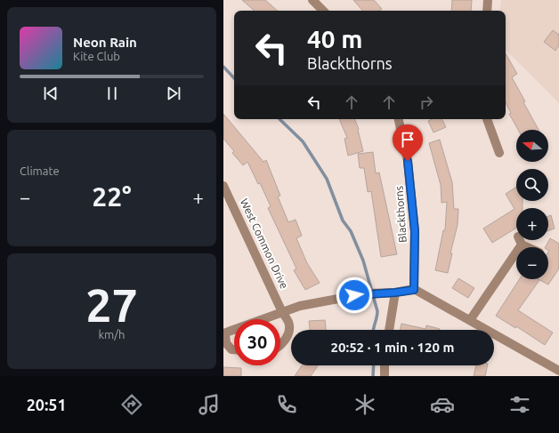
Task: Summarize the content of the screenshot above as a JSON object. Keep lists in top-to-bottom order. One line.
{"streets":{"street":["Blackthorns","West Common Drive"]},"north":"left","page":{"turn":["40 m","Blackthorns"],"song":["Neon Rain","Kite Club"],"tile":["Climate",["27","km/h"]],"map_buttons":["+","−"],"heat":["−","22°","+"],"limit":"30","trip":"20:52 · 1 min · 120 m","tabs":"20:51"}}
